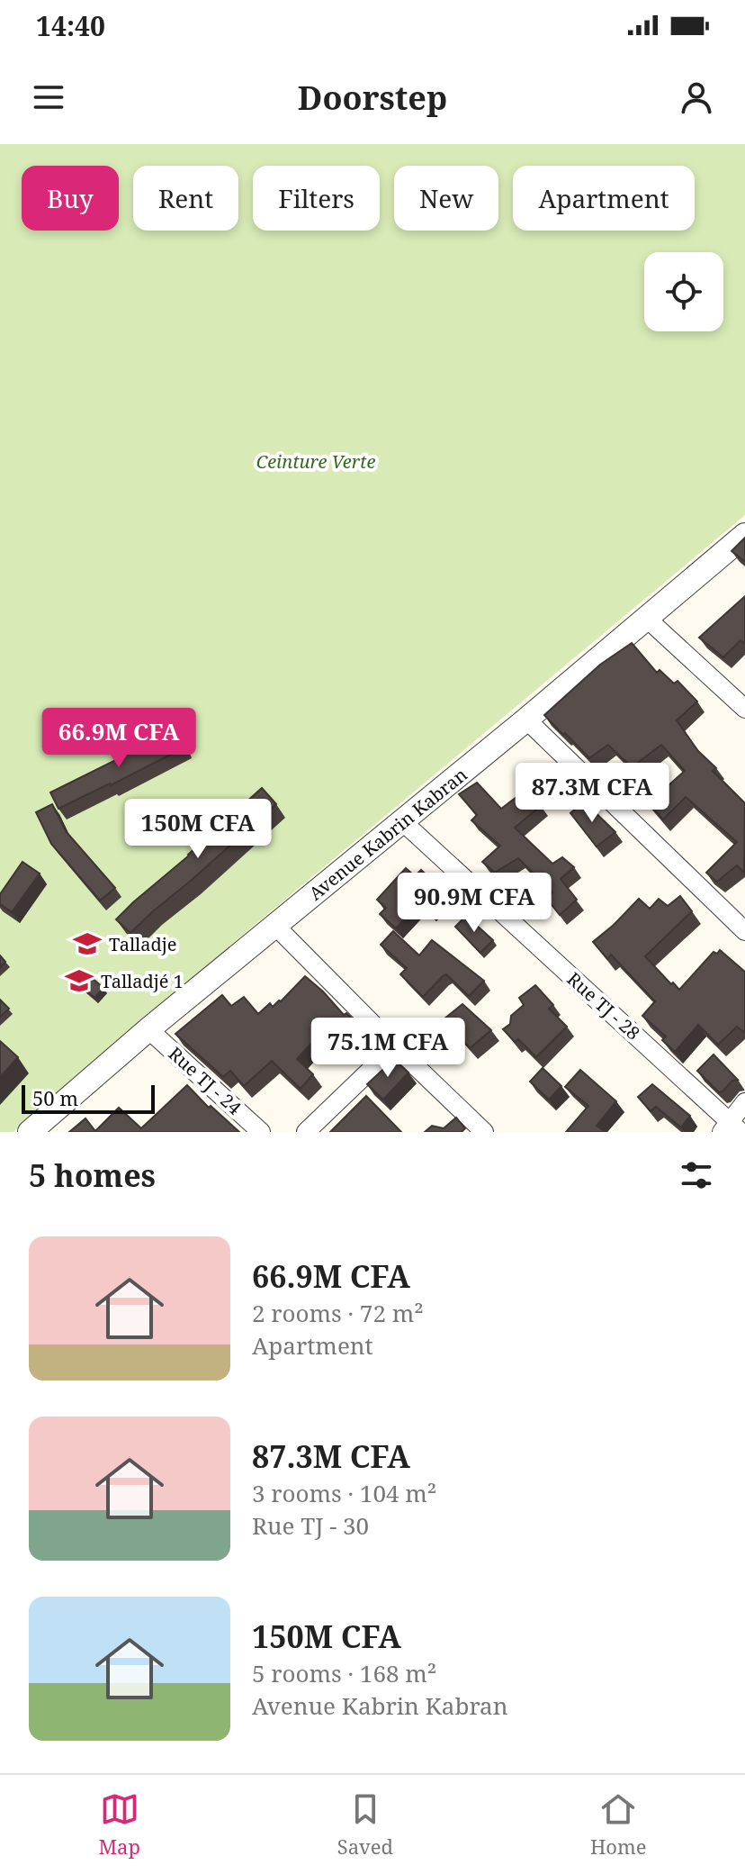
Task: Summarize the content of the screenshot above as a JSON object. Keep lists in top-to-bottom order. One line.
{"streets":{"street":["Avenue Kabrin Kabran","Rue TJ - 28","Rue TJ - 24"]},"crossings":[["Avenue Kabrin Kabran","Rue TJ - 28"],["Avenue Kabrin Kabran","Rue TJ - 24"]],"parks":["Ceinture Verte"],"places":{"school or university":["Talladje","Talladjé 1"]},"scale_bar":"50 m","page":{"status":"14:40","header":"Doorstep","chip":["Buy","Rent","Filters","New","Apartment"],"price":["66.9M CFA","87.3M CFA","150M CFA","90.9M CFA","75.1M CFA"],"scale":"50 m","heading":"5 homes","list":[{"name":"66.9M CFA","note":"2 rooms · 72 m² · Apartment"},{"name":"87.3M CFA","note":"3 rooms · 104 m² · Rue TJ - 30"},{"name":"150M CFA","note":"5 rooms · 168 m² · Avenue Kabrin Kabran"}],"tabs":["Map","Saved","Home"]}}
